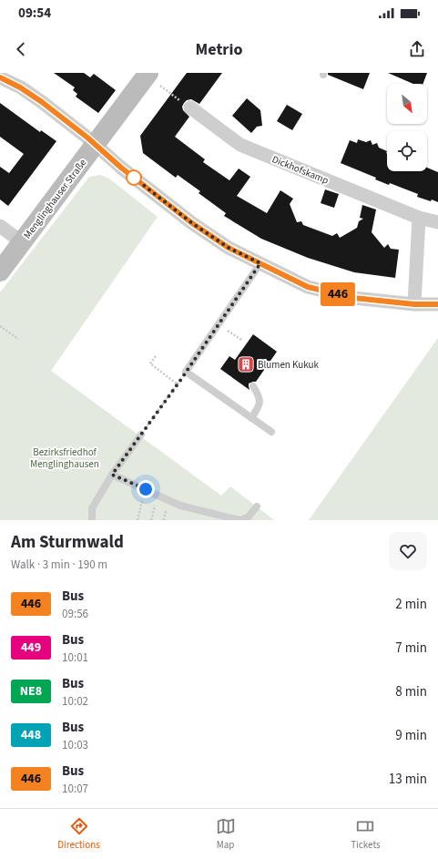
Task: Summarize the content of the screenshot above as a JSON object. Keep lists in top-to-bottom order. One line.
{"streets":{"street":["Dickhofskamp","Menglinghauser Straße"]},"parks":["Bezirksfriedhof Menglinghausen"],"places":{"building":["Blumen Kukuk"]},"lines":["bus line 446"],"north":"bottom right","page":{"status":"09:54","header":"Metrio","on_map":"446","heading":["Am Sturmwald","Walk · 3 min · 190 m"],"list":[{"mark":"446","name":"Bus","note":"09:56","value":"2 min"},{"mark":"449","name":"Bus","note":"10:01","value":"7 min"},{"mark":"NE8","name":"Bus","note":"10:02","value":"8 min"},{"mark":"448","name":"Bus","note":"10:03","value":"9 min"},{"mark":"446","name":"Bus","note":"10:07","value":"13 min"}],"tabs":["Directions","Map","Tickets"]}}
